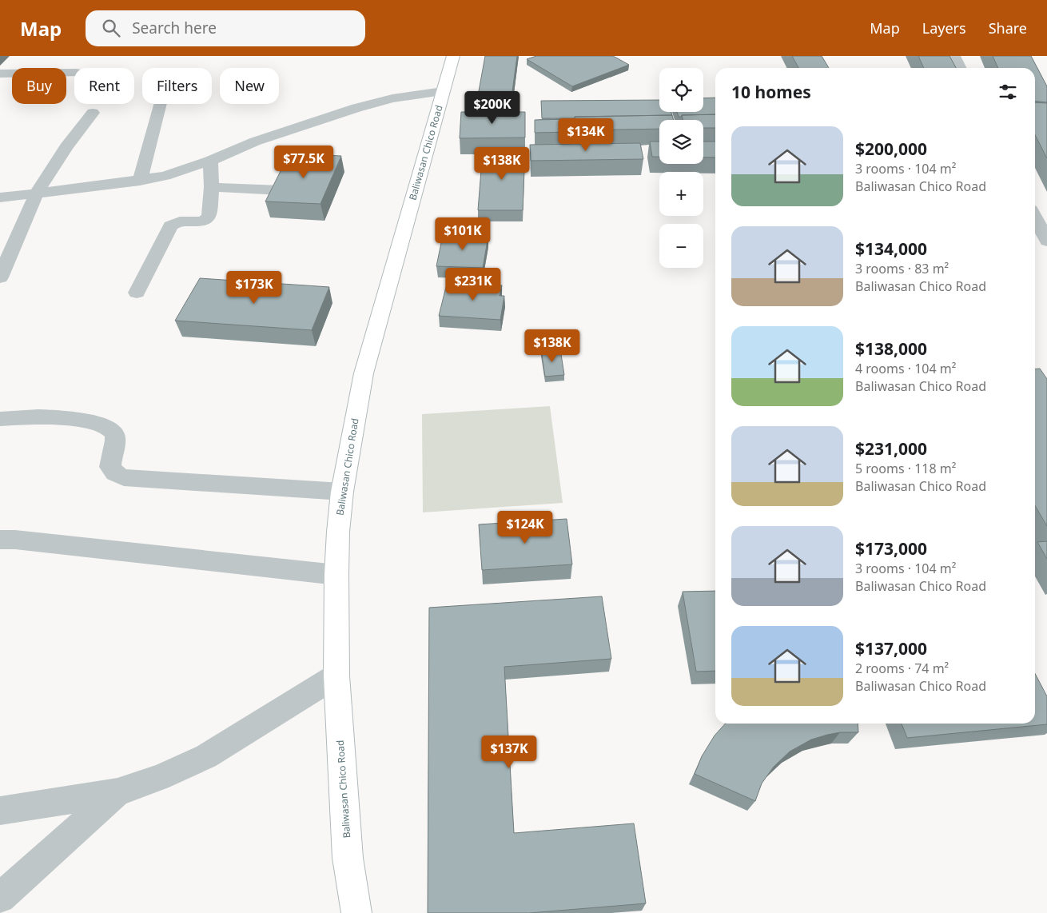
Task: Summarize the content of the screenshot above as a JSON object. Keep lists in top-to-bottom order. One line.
{"streets":{"main road":["Baliwasan Chico Road"]},"page":{"header":"Map","search":"Search here","nav":["Map","Layers","Share"],"map_buttons":["+","−"],"chip":["Buy","Rent","Filters","New"],"heading":"10 homes","price":["$200K","$134K","$77.5K","$138K","$101K","$231K","$173K","$138K","$124K","$137K"],"list":[{"name":"$200,000","note":"3 rooms · 104 m² · Baliwasan Chico Road"},{"name":"$134,000","note":"3 rooms · 83 m² · Baliwasan Chico Road"},{"name":"$138,000","note":"4 rooms · 104 m² · Baliwasan Chico Road"},{"name":"$231,000","note":"5 rooms · 118 m² · Baliwasan Chico Road"},{"name":"$173,000","note":"3 rooms · 104 m² · Baliwasan Chico Road"},{"name":"$137,000","note":"2 rooms · 74 m² · Baliwasan Chico Road"}]}}
